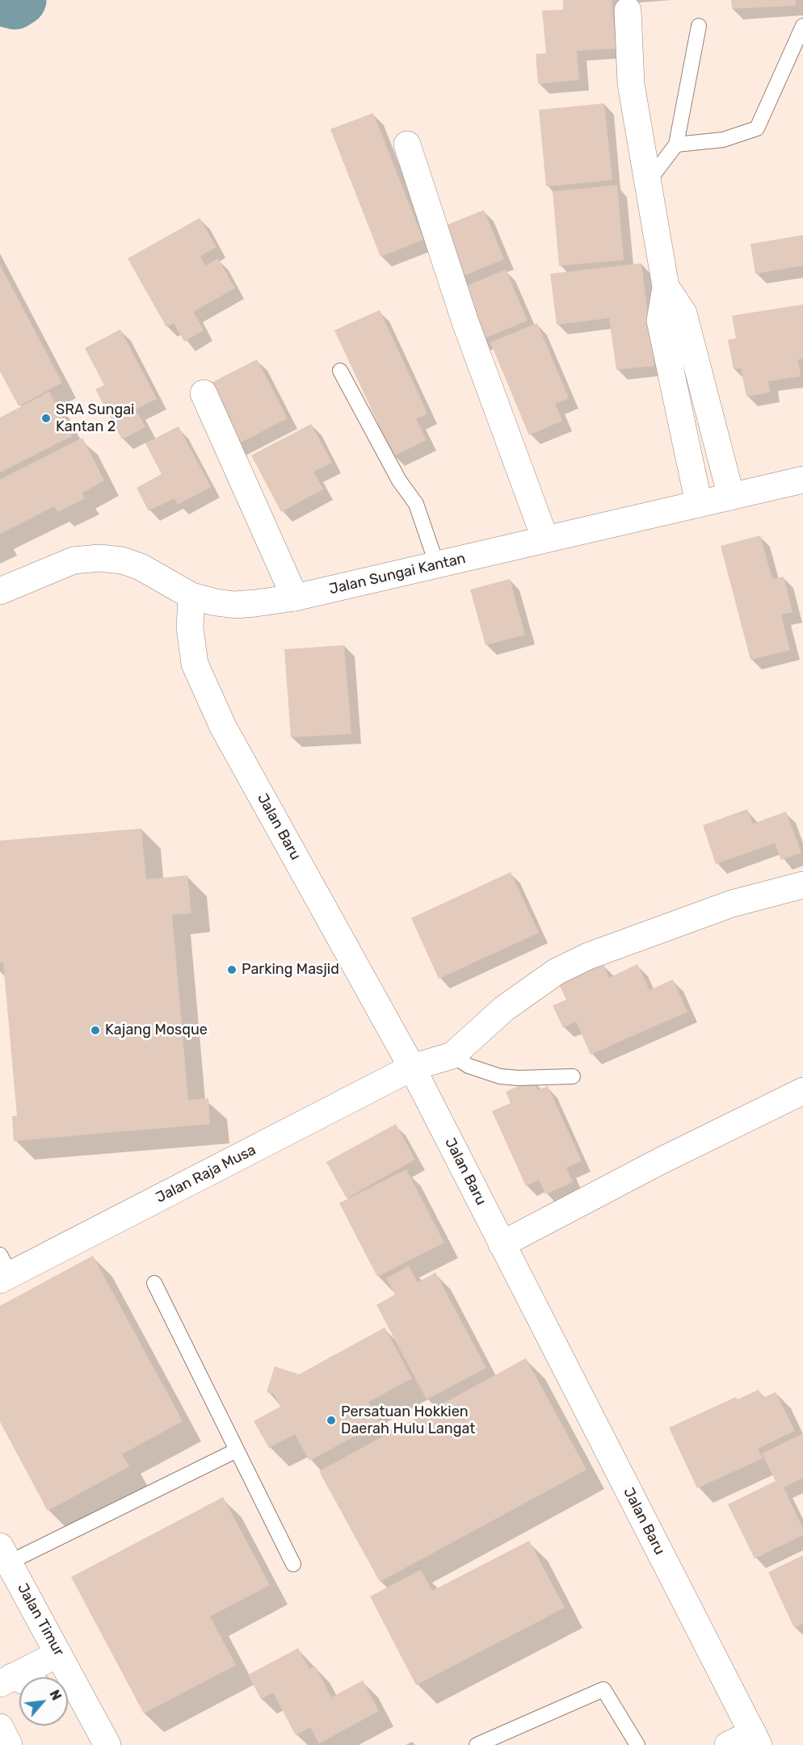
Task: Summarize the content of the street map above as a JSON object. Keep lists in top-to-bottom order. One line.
{"streets":{"street":["Jalan Sungai Kantan","Jalan Baru","Jalan Raja Musa","Jalan Timur"]},"crossings":[["Jalan Sungai Kantan","Jalan Baru"],["Jalan Baru","Jalan Raja Musa"]],"places":["SRA Sungai Kantan 2","Parking Masjid","Kajang Mosque","Persatuan Hokkien Daerah Hulu Langat"],"north":"top right"}
